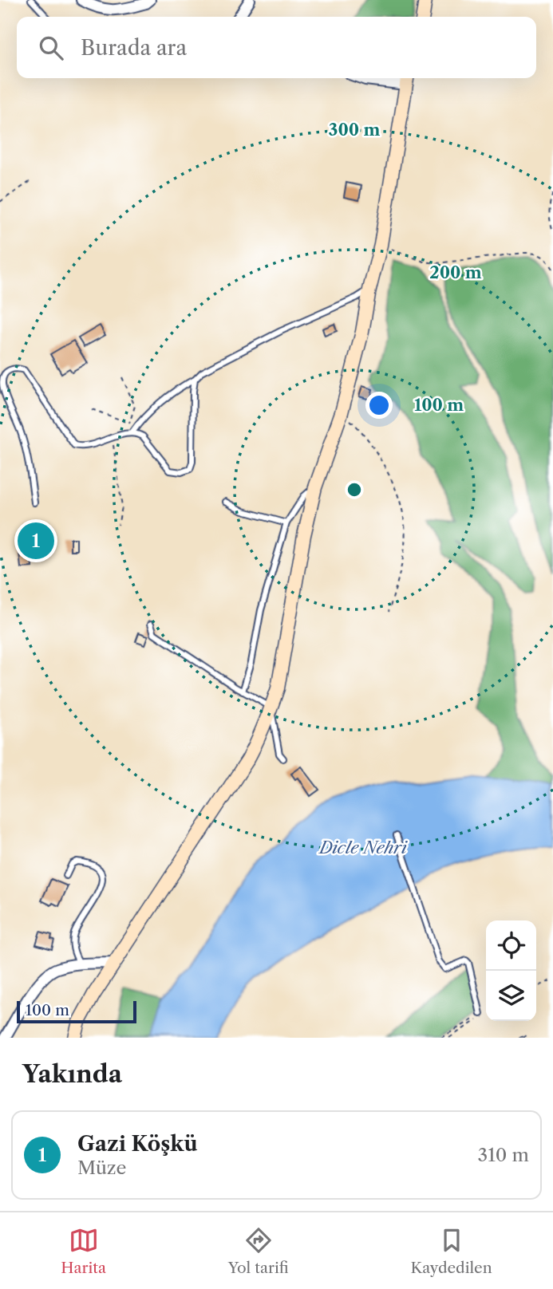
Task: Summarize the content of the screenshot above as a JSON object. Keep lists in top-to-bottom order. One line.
{"water":["Dicle Nehri"],"scale_bar":"100 m","page":{"search":"Burada ara","pins":"1","scale":"100 m","heading":"Yakında","list":[{"mark":"1","name":"Gazi Köşkü","note":"Müze","value":"310 m"}],"nav":["Harita","Yol tarifi","Kaydedilen"]},"rings":["300 m","200 m","100 m"]}
